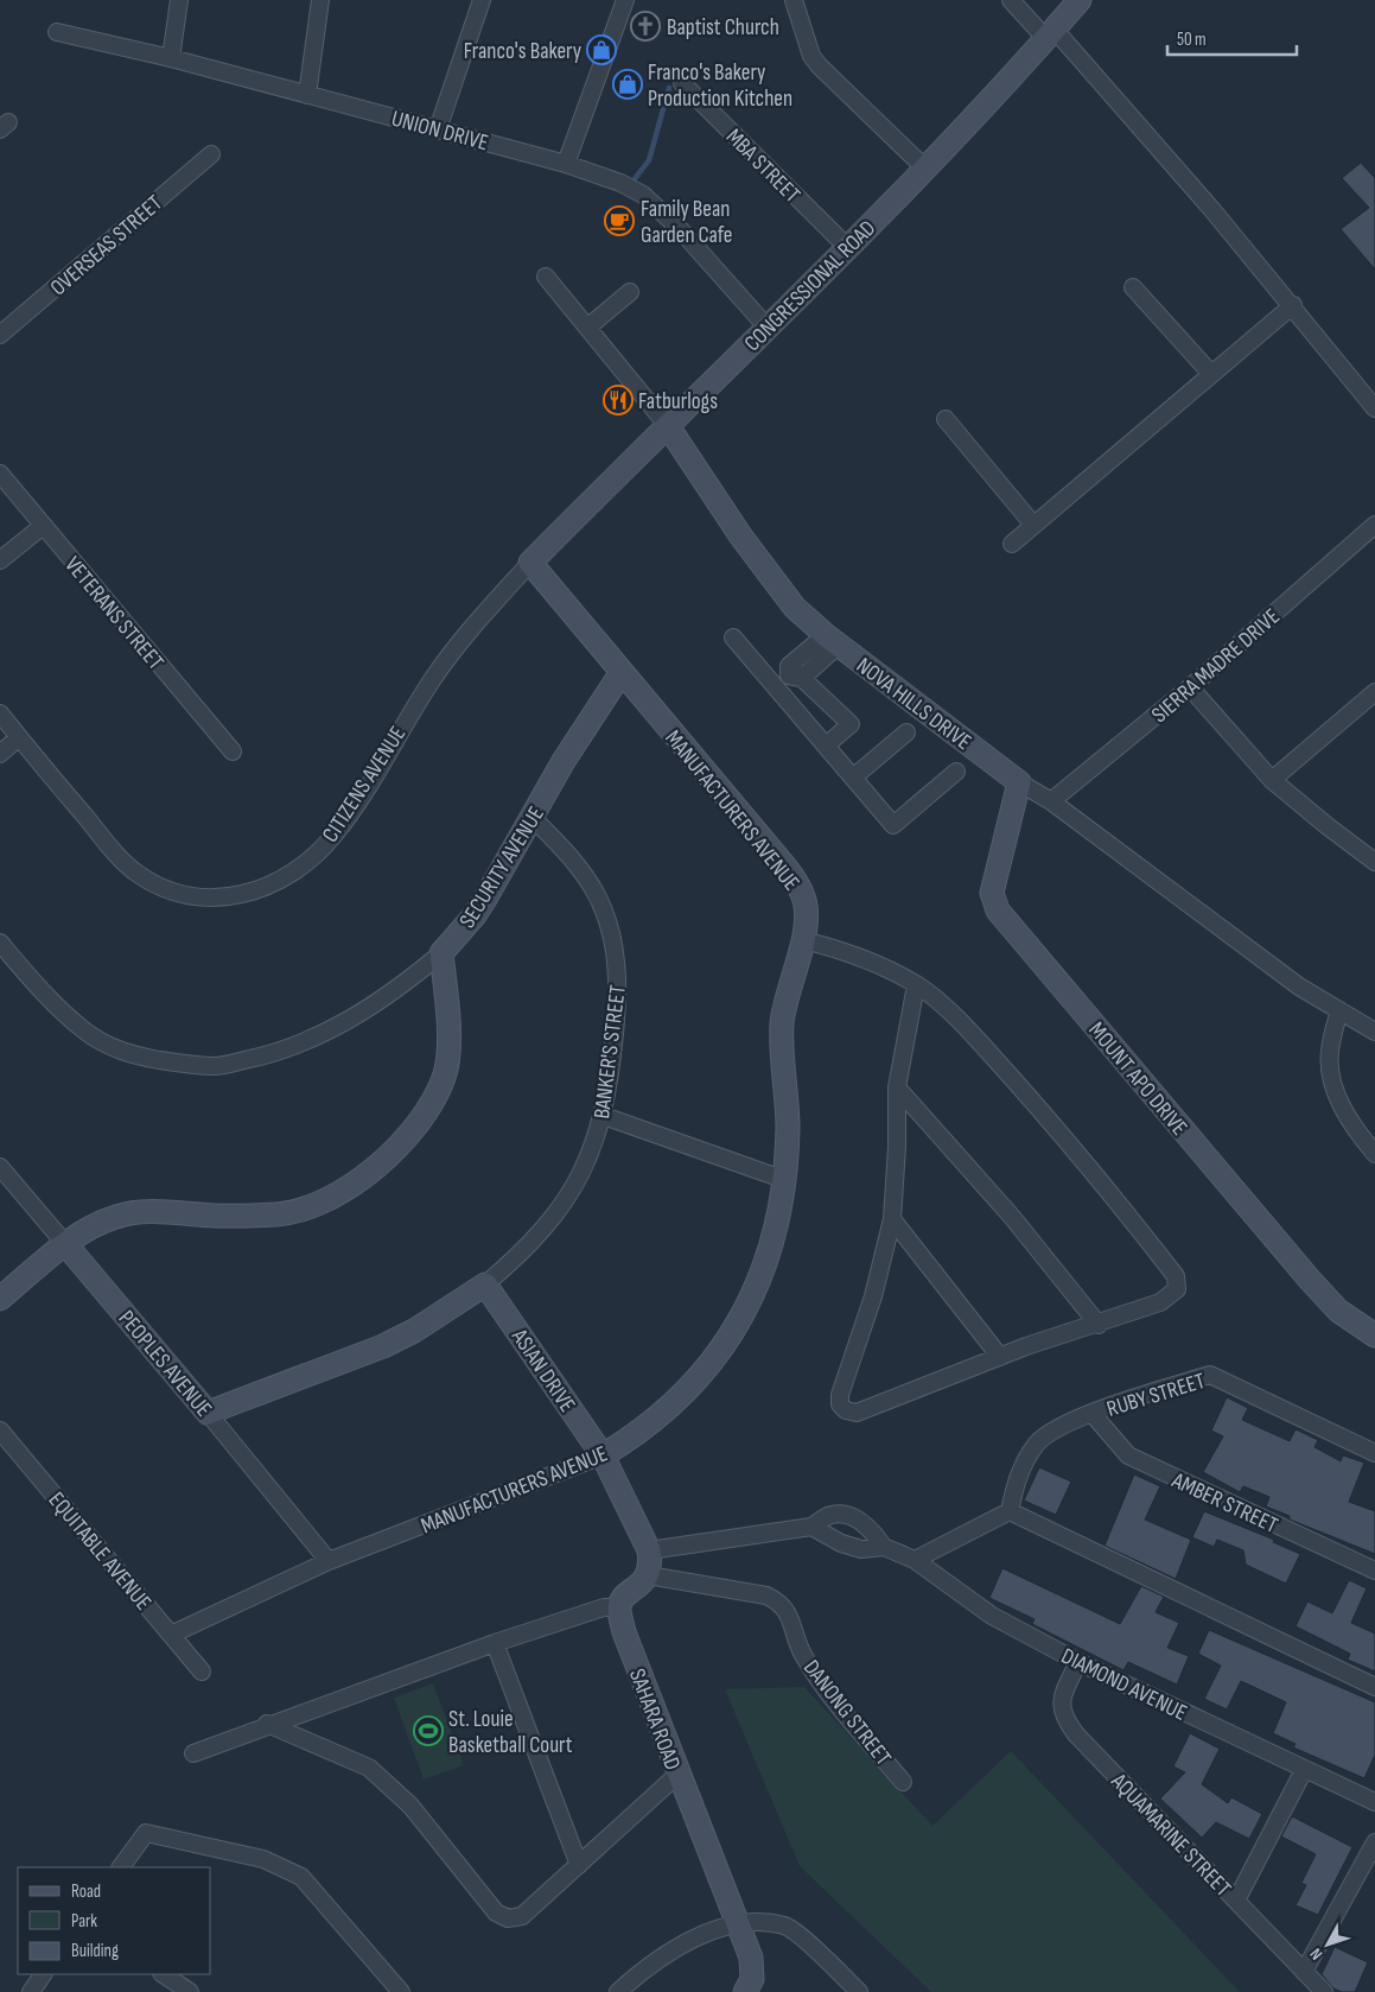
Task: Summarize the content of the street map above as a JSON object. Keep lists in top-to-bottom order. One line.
{"streets":{"street":["UNION DRIVE","MBA STREET","OVERSEAS STREET","CONGRESSIONAL ROAD","VETERANS STREET","SIERRA MADRE DRIVE","NOVA HILLS DRIVE","CITIZENS AVENUE","MANUFACTURERS AVENUE","SECURITY AVENUE","BANKER'S STREET","MOUNT APO DRIVE","PEOPLES AVENUE","ASIAN DRIVE","RUBY STREET","AMBER STREET","EQUITABLE AVENUE","DIAMOND AVENUE","DANONG STREET","SAHARA ROAD","AQUAMARINE STREET"]},"crossings":[["UNION DRIVE","CONGRESSIONAL ROAD"],["MBA STREET","CONGRESSIONAL ROAD"],["CONGRESSIONAL ROAD","NOVA HILLS DRIVE"],["CONGRESSIONAL ROAD","CITIZENS AVENUE"],["CONGRESSIONAL ROAD","MANUFACTURERS AVENUE"],["SIERRA MADRE DRIVE","NOVA HILLS DRIVE"],["NOVA HILLS DRIVE","MOUNT APO DRIVE"],["CITIZENS AVENUE","MANUFACTURERS AVENUE"],["MANUFACTURERS AVENUE","SECURITY AVENUE"],["MANUFACTURERS AVENUE","PEOPLES AVENUE"],["MANUFACTURERS AVENUE","ASIAN DRIVE"],["MANUFACTURERS AVENUE","EQUITABLE AVENUE"],["SECURITY AVENUE","BANKER'S STREET"],["BANKER'S STREET","PEOPLES AVENUE"],["BANKER'S STREET","ASIAN DRIVE"],["RUBY STREET","AMBER STREET"],["DIAMOND AVENUE","AQUAMARINE STREET"]],"places":{"church":["Baptist Church"],"shop":["Franco's Bakery","Franco's Bakery Production Kitchen"],"cafe":["Family Bean Garden Cafe"],"restaurant":["Fatburlogs"],"sports":["St. Louie Basketball Court"]},"legend":["Road","Park","Building"],"scale_bar":"50 m","north":"bottom left"}
